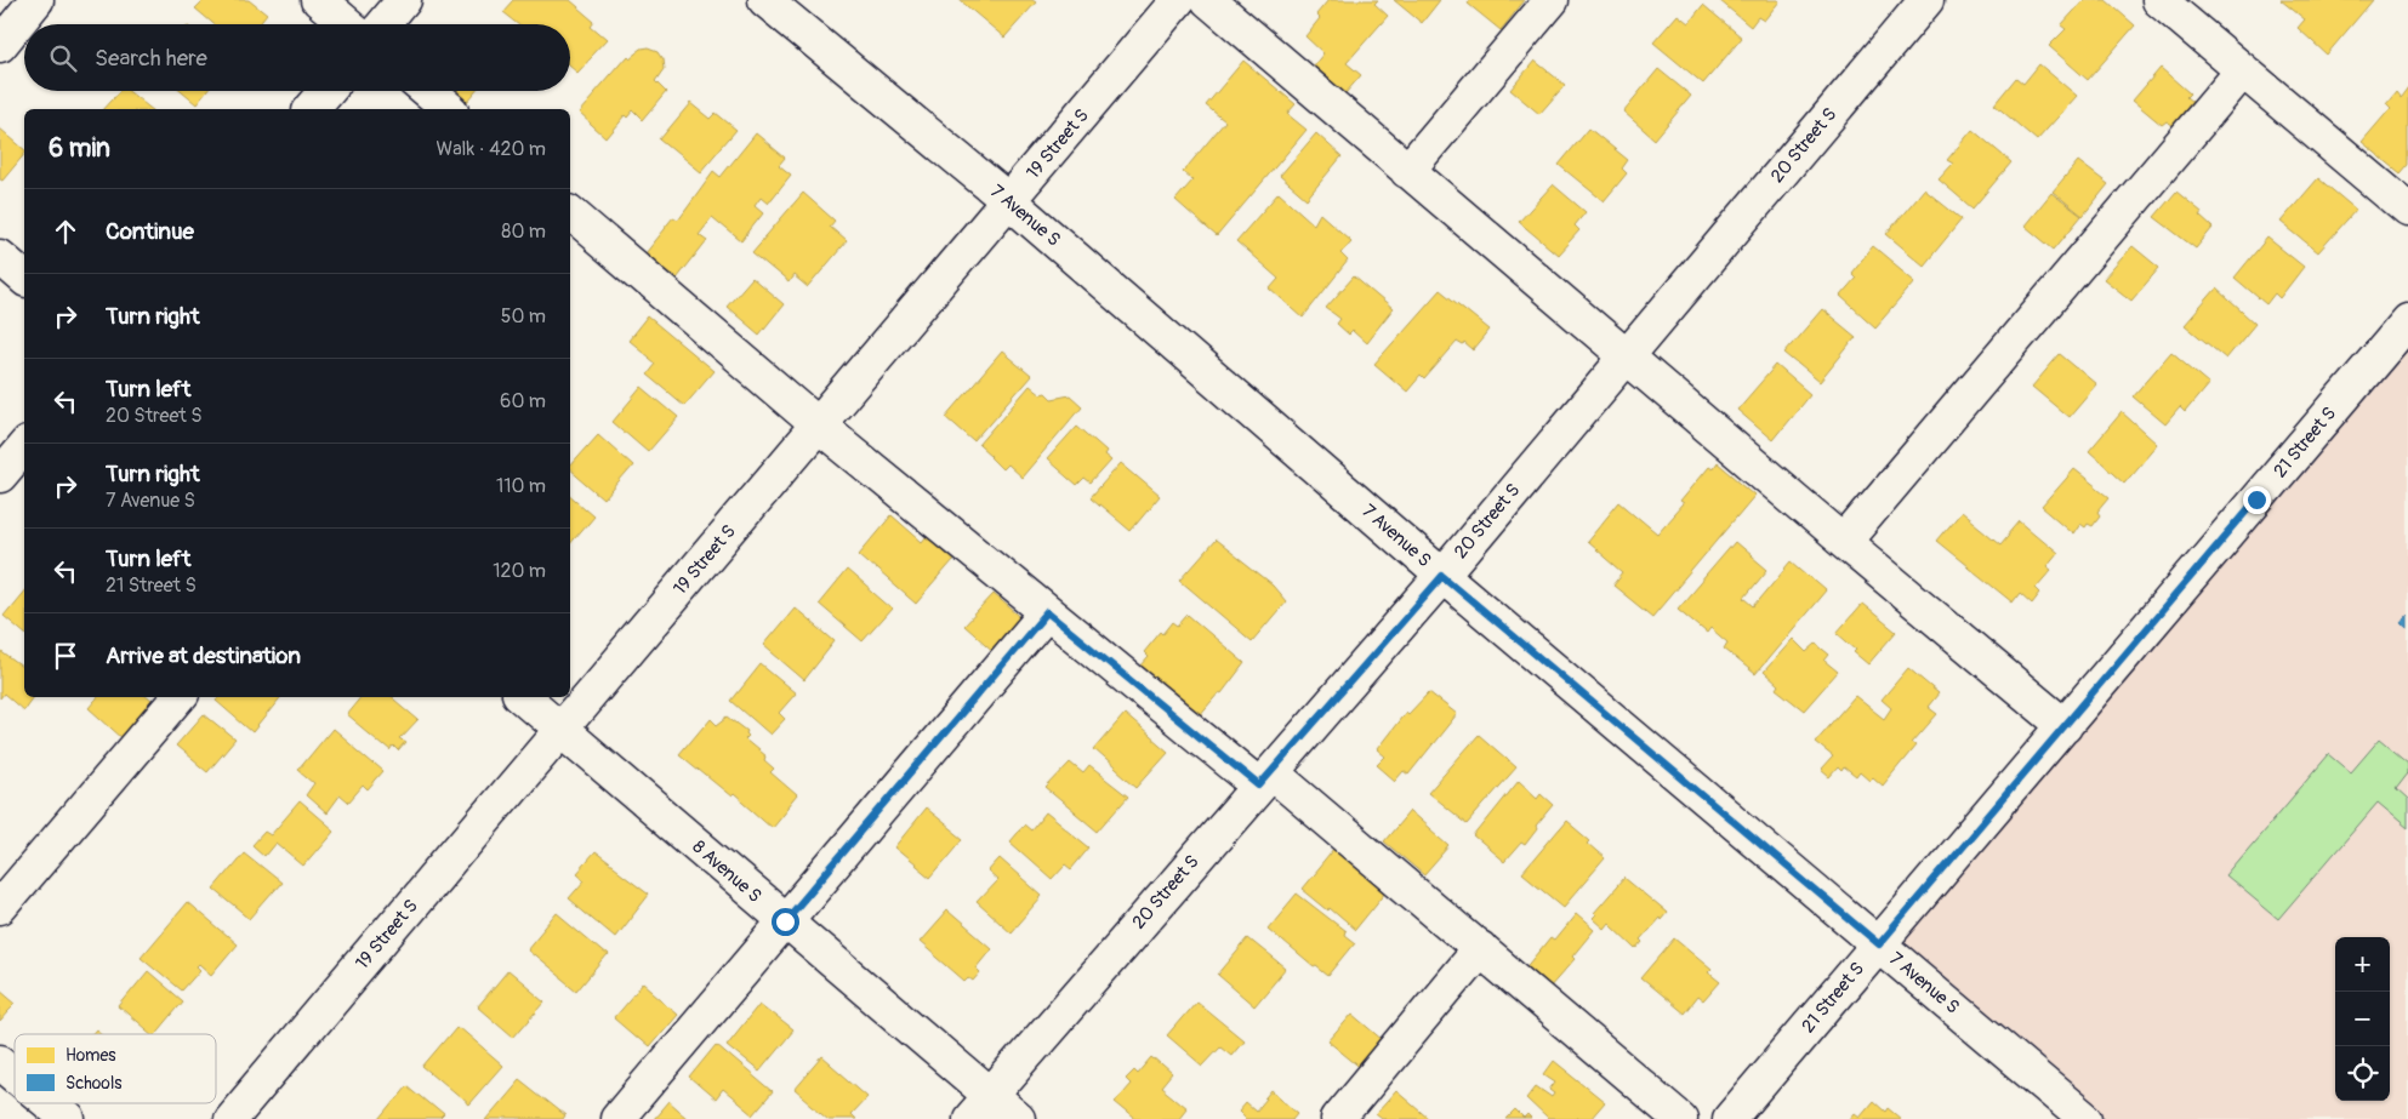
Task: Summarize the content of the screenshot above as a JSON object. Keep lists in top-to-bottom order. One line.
{"streets":{"street":["19 Street S","20 Street S","7 Avenue S","21 Street S","8 Avenue S"]},"crossings":[["19 Street S","7 Avenue S"],["19 Street S","8 Avenue S"],["20 Street S","7 Avenue S"],["20 Street S","8 Avenue S"],["7 Avenue S","21 Street S"]],"legend":["Homes","Schools"],"page":{"search":"Search here","heading":["6 min","Walk · 420 m"],"list":[["Continue","80 m"],["Turn right","50 m"],["Turn left","20 Street S","60 m"],["Turn right","7 Avenue S","110 m"],["Turn left","21 Street S","120 m"],"Arrive at destination"],"map_buttons":["+","−"]}}
